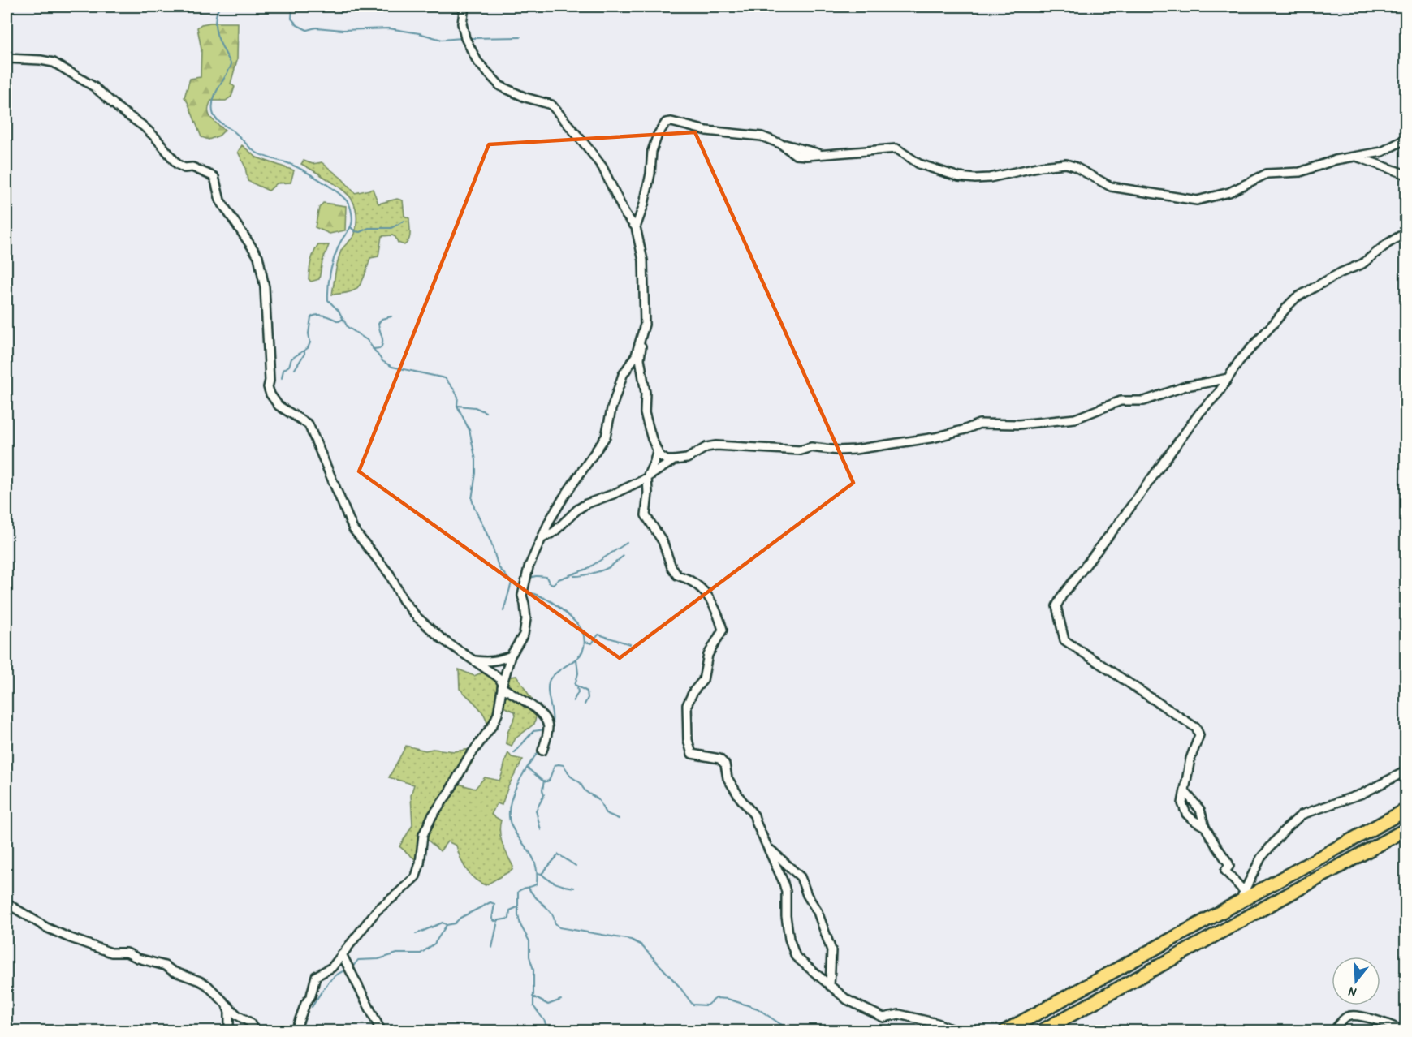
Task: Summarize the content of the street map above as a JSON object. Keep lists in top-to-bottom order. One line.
{"north":"bottom"}
